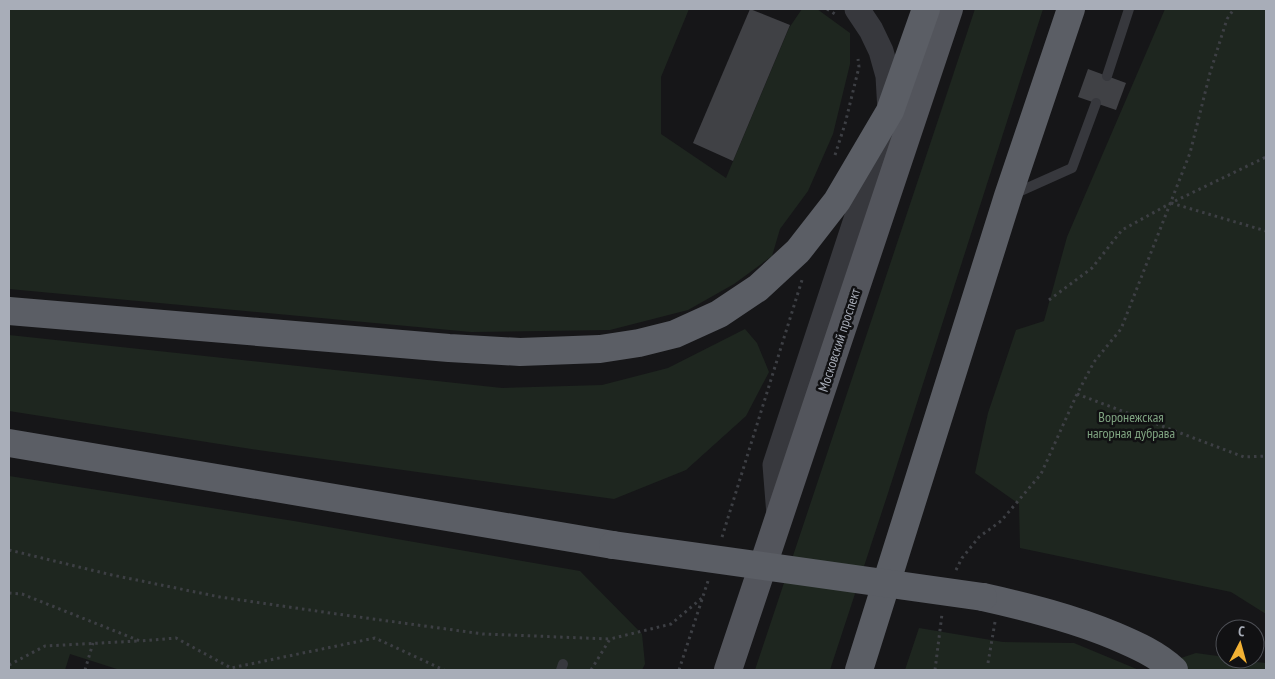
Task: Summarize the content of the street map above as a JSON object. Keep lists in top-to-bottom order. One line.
{"streets":{"main road":["Московский проспект"]},"parks":["Воронежская нагорная дубрава"],"north":"top"}
